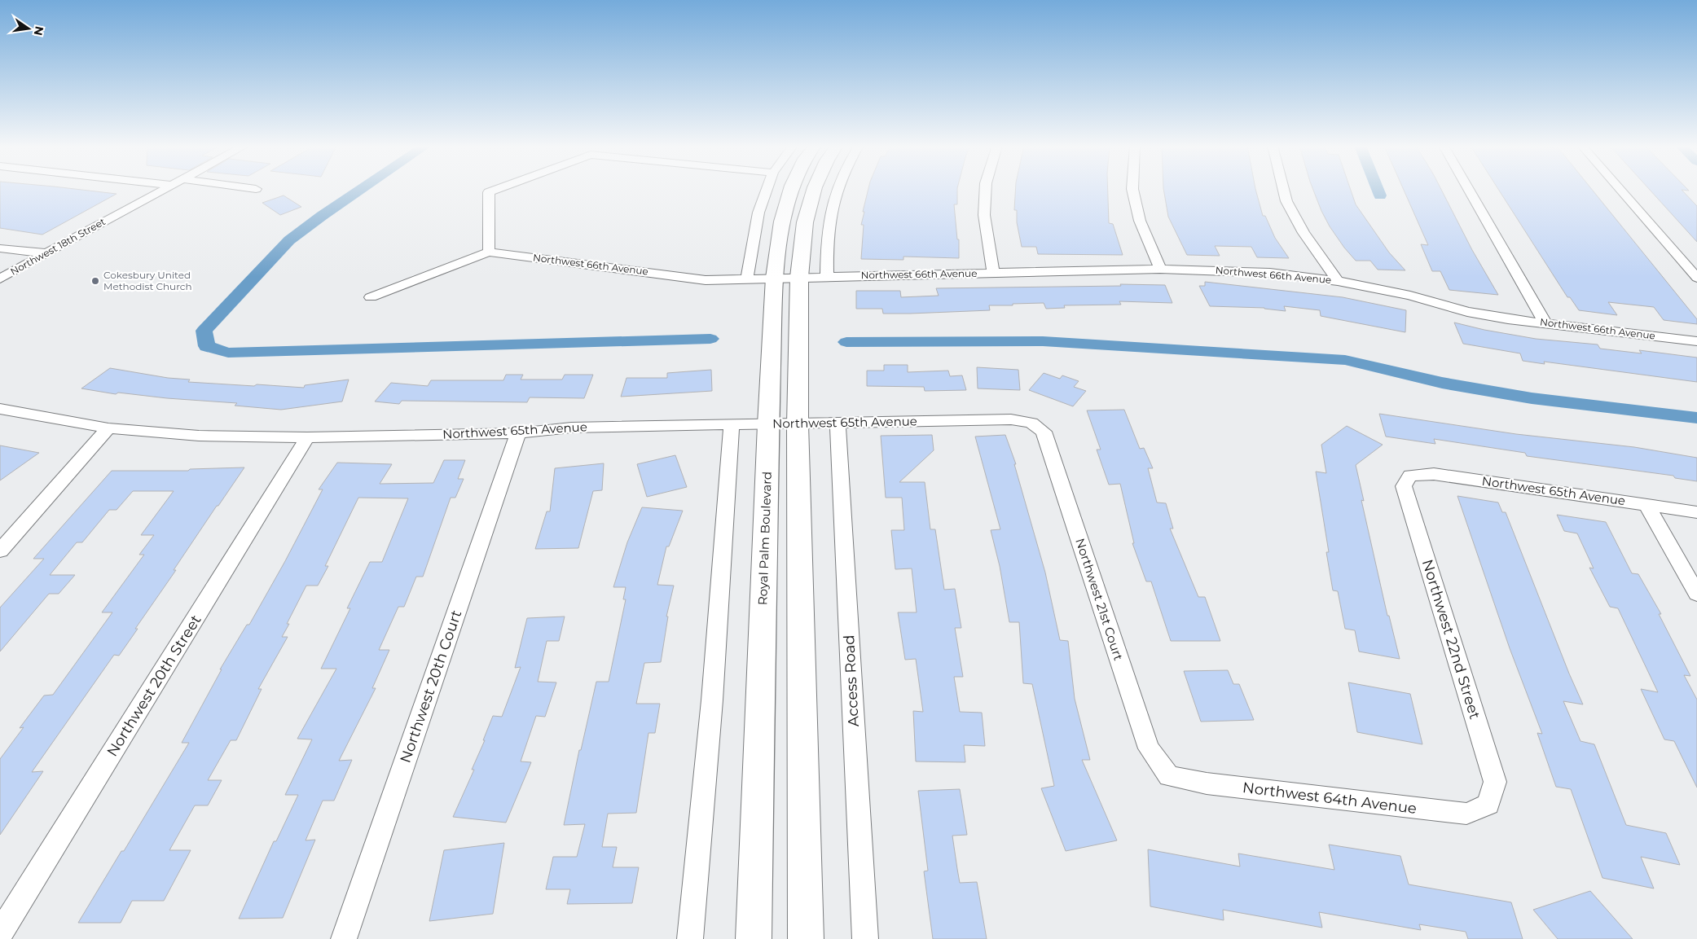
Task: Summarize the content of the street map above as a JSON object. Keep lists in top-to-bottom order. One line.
{"streets":{"main road":["Royal Palm Boulevard"],"street":["Northwest 18th Street","Northwest 66th Avenue","Northwest 65th Avenue","Northwest 21st Court","Northwest 22nd Street","Access Road","Northwest 20th Street","Northwest 20th Court","Northwest 64th Avenue"]},"crossings":[["Northwest 66th Avenue","Royal Palm Boulevard"],["Northwest 65th Avenue","Royal Palm Boulevard"],["Northwest 65th Avenue","Northwest 21st Court"],["Northwest 65th Avenue","Northwest 22nd Street"],["Northwest 65th Avenue","Access Road"],["Northwest 65th Avenue","Northwest 20th Street"],["Northwest 65th Avenue","Northwest 20th Court"],["Northwest 21st Court","Northwest 64th Avenue"],["Northwest 22nd Street","Northwest 64th Avenue"]],"places":["Cokesbury United Methodist Church"],"north":"right"}
